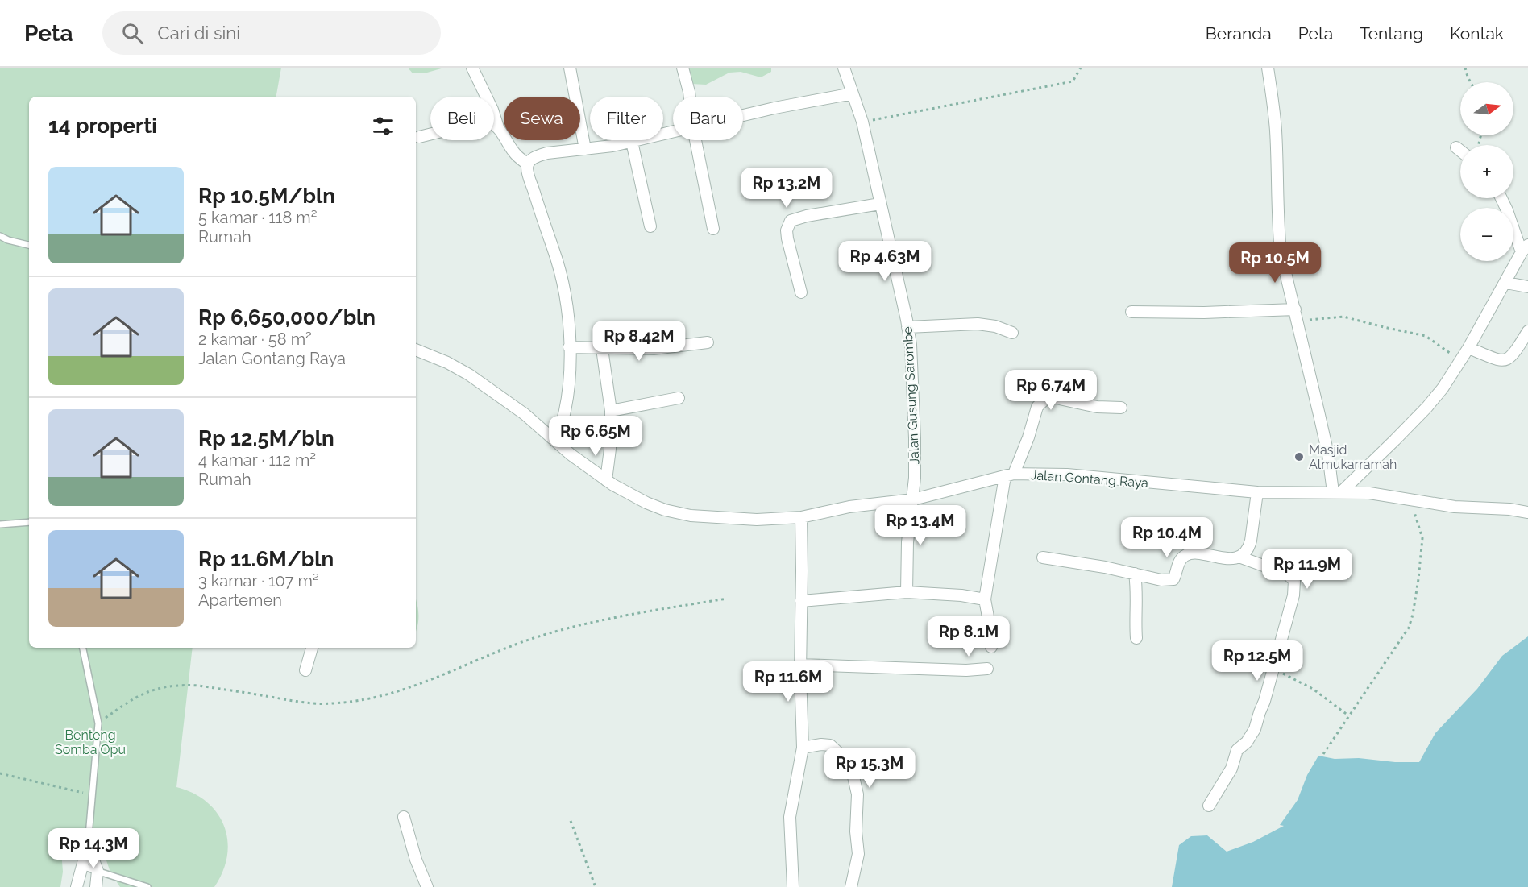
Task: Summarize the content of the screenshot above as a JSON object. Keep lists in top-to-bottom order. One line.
{"streets":{"street":["Jalan Gusung Sarombe","Jalan Gontang Raya"]},"crossings":[["Jalan Gusung Sarombe","Jalan Gontang Raya"]],"parks":["Benteng Somba Opu"],"places":["Masjid Almukarramah"],"north":"right","page":{"header":"Peta","search":"Cari di sini","nav":["Beranda","Peta","Tentang","Kontak"],"map_buttons":["+","−"],"chip":["Beli","Sewa","Filter","Baru"],"heading":"14 properti","list":[{"name":"Rp 10.5M/bln","note":"5 kamar · 118 m² · Rumah"},{"name":"Rp 6,650,000/bln","note":"2 kamar · 58 m² · Jalan Gontang Raya"},{"name":"Rp 12.5M/bln","note":"4 kamar · 112 m² · Rumah"},{"name":"Rp 11.6M/bln","note":"3 kamar · 107 m² · Apartemen"}],"price":["Rp 13.2M","Rp 4.63M","Rp 10.5M","Rp 8.42M","Rp 6.74M","Rp 6.65M","Rp 13.4M","Rp 10.4M","Rp 11.9M","Rp 8.1M","Rp 12.5M","Rp 11.6M","Rp 15.3M","Rp 14.3M"]}}
